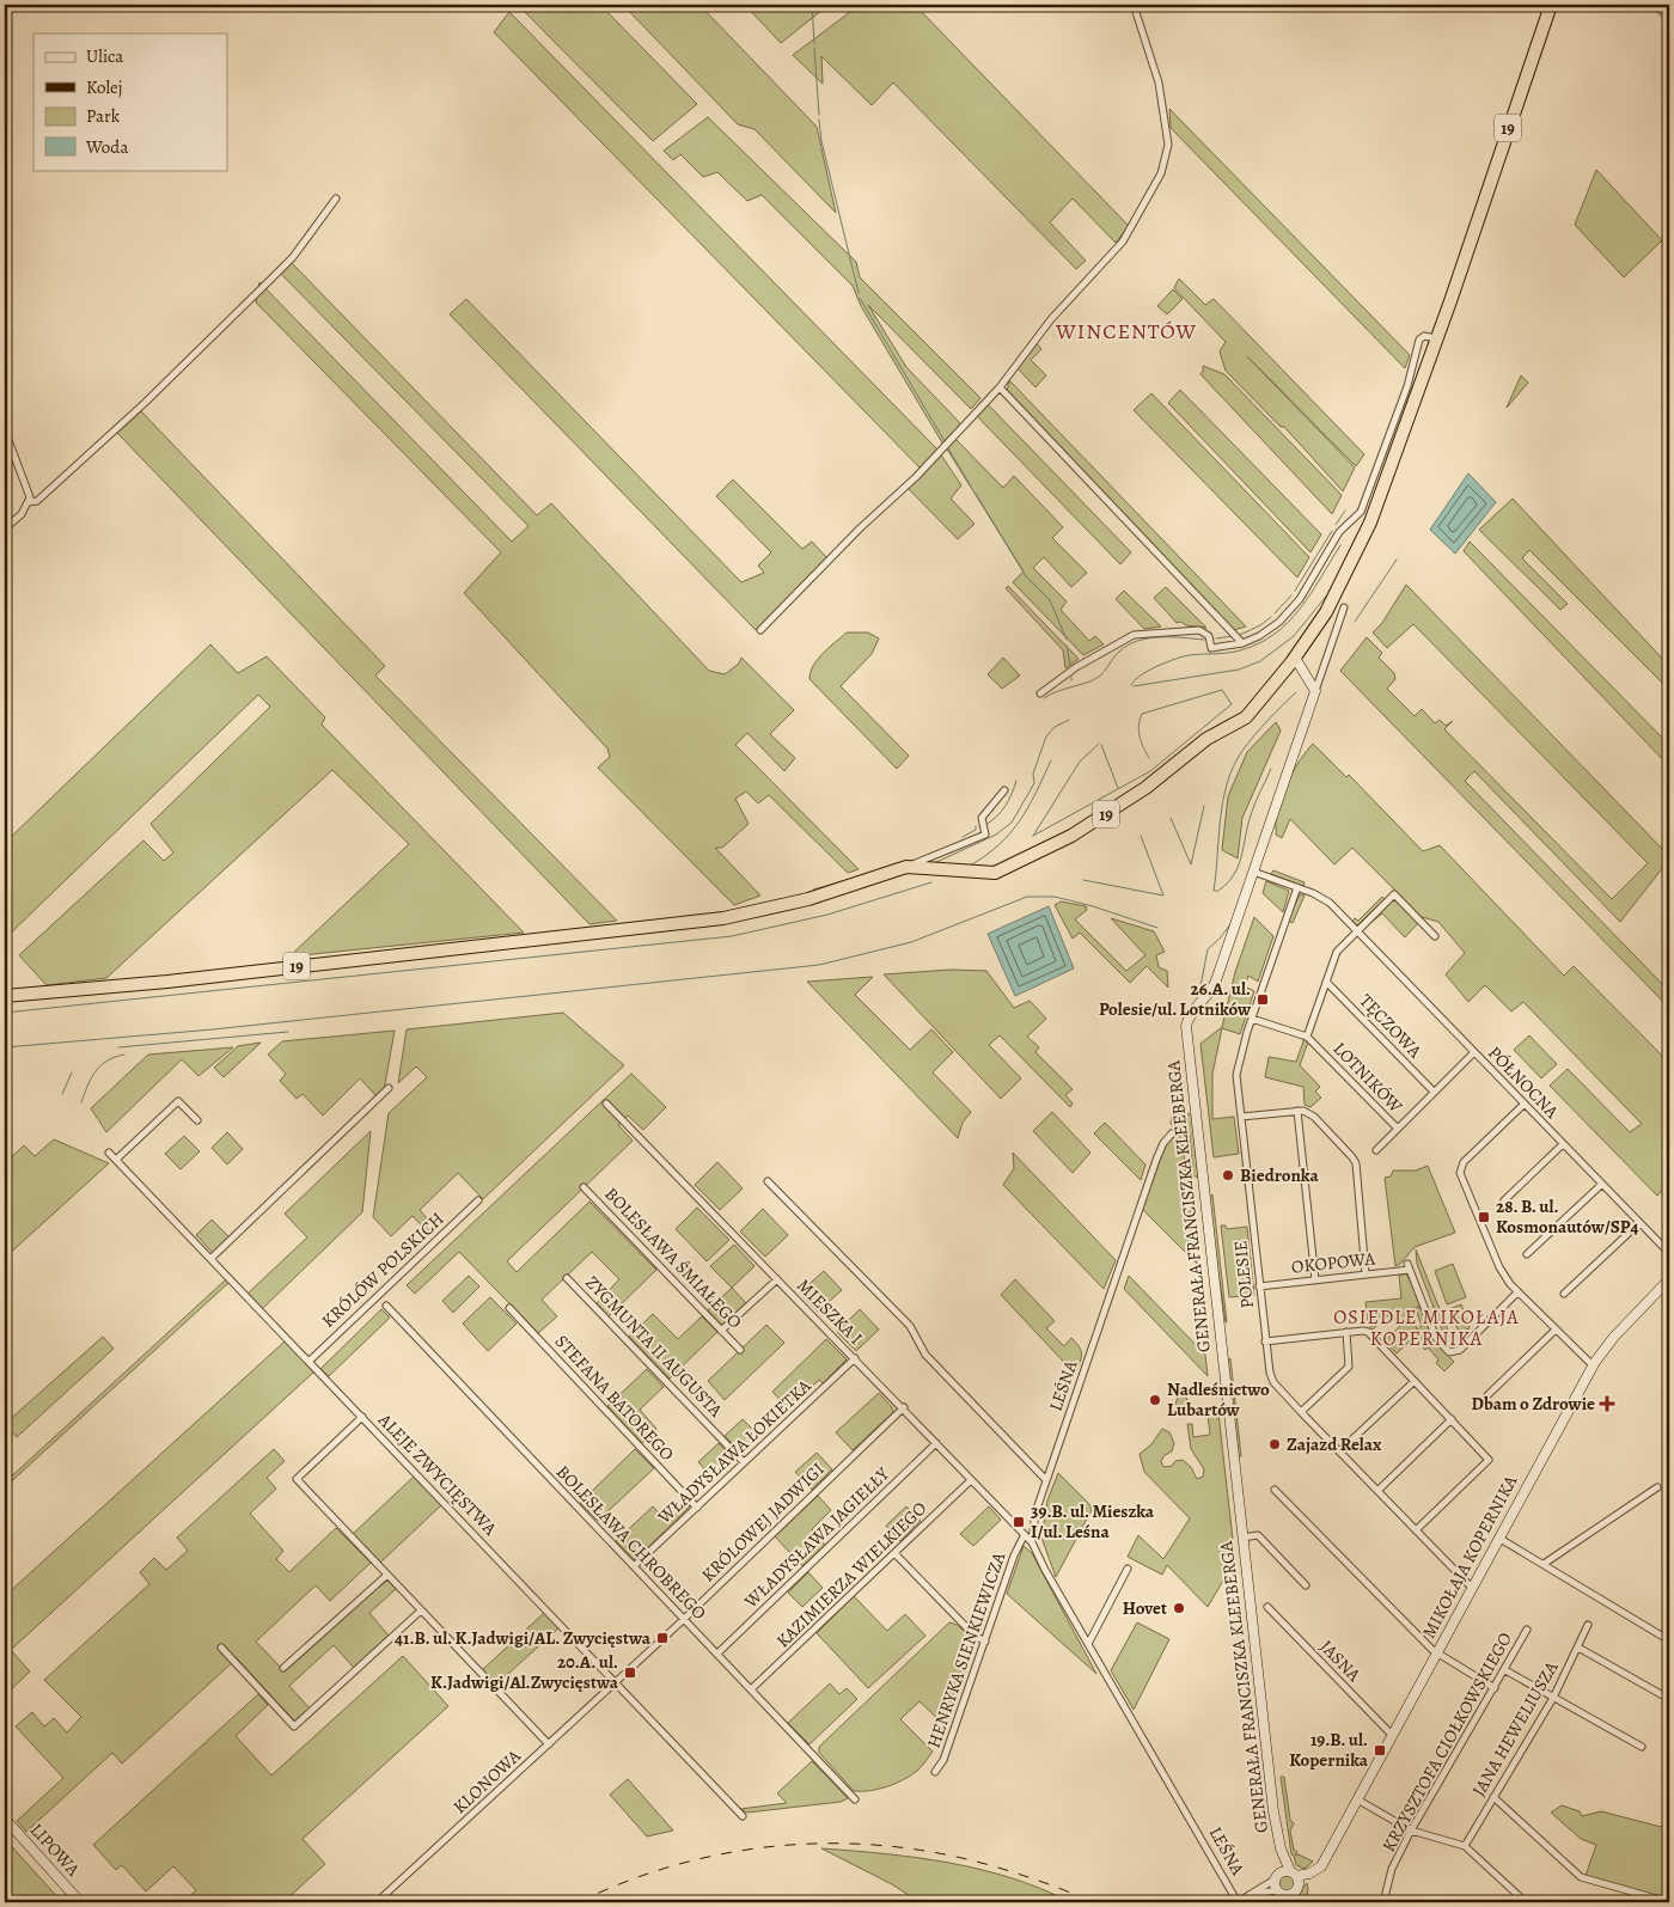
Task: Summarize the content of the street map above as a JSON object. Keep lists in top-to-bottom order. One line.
{"streets":{"highway":["19"],"main road":["GENERAŁA FRANCISZKA KLEEBERGA","MIKOŁAJA KOPERNIKA","LIPOWA"],"street":["TĘCZOWA","LOTNIKÓW","PÓŁNOCNA","BOLESŁAWA ŚMIAŁEGO","OKOPOWA","KRÓLÓW POLSKICH","POLESIE","MIESZKA I","ZYGMUNTA II AUGUSTA","LEŚNA","STEFANA BATOREGO","WŁADYSŁAWA ŁOKIETKA","ALEJE ZWYCIĘSTWA","KRÓLOWEJ JADWIGI","WŁADYSŁAWA JAGIEŁŁY","BOLESŁAWA CHROBREGO","KAZIMIERZA WIELKIEGO","HENRYKA SIENKIEWICZA","JASNA","JANA HEWELIUSZA","KRZYSZTOFA CIOŁKOWSKIEGO","KLONOWA"]},"crossings":[["TĘCZOWA","LOTNIKÓW"],["LOTNIKÓW","PÓŁNOCNA"],["LOTNIKÓW","POLESIE"],["PÓŁNOCNA","GENERAŁA FRANCISZKA KLEEBERGA"],["PÓŁNOCNA","POLESIE"],["GENERAŁA FRANCISZKA KLEEBERGA","LEŚNA"],["GENERAŁA FRANCISZKA KLEEBERGA","MIKOŁAJA KOPERNIKA"],["OKOPOWA","POLESIE"],["KRÓLÓW POLSKICH","ALEJE ZWYCIĘSTWA"],["POLESIE","MIKOŁAJA KOPERNIKA"],["MIESZKA I","LEŚNA"],["MIESZKA I","WŁADYSŁAWA ŁOKIETKA"],["MIESZKA I","KRÓLOWEJ JADWIGI"],["MIESZKA I","WŁADYSŁAWA JAGIEŁŁY"],["MIESZKA I","KAZIMIERZA WIELKIEGO"],["MIESZKA I","HENRYKA SIENKIEWICZA"],["ZYGMUNTA II AUGUSTA","WŁADYSŁAWA ŁOKIETKA"],["STEFANA BATOREGO","WŁADYSŁAWA ŁOKIETKA"],["WŁADYSŁAWA ŁOKIETKA","BOLESŁAWA CHROBREGO"],["ALEJE ZWYCIĘSTWA","KRÓLOWEJ JADWIGI"],["ALEJE ZWYCIĘSTWA","KLONOWA"],["KRÓLOWEJ JADWIGI","BOLESŁAWA CHROBREGO"],["KRÓLOWEJ JADWIGI","KLONOWA"],["WŁADYSŁAWA JAGIEŁŁY","BOLESŁAWA CHROBREGO"],["BOLESŁAWA CHROBREGO","KAZIMIERZA WIELKIEGO"],["MIKOŁAJA KOPERNIKA","JASNA"]],"districts":["WINCENTÓW","OSIEDLE MIKOŁAJA KOPERNIKA"],"places":{"transit":["26.A. ul. Polesie/ul. Lotników","28. B. ul. Kosmonautów/SP4","39.B. ul. Mieszka I/ul. Leśna","41.B. ul. K.Jadwigi/AL. Zwycięstwa","20.A. ul. K.Jadwigi/Al.Zwycięstwa","19.B. ul. Kopernika"],"other":["Biedronka","Nadleśnictwo Lubartów","Zajazd Relax","Hovet"],"health":["Dbam o Zdrowie"]},"legend":["Ulica","Kolej","Park","Woda"]}
